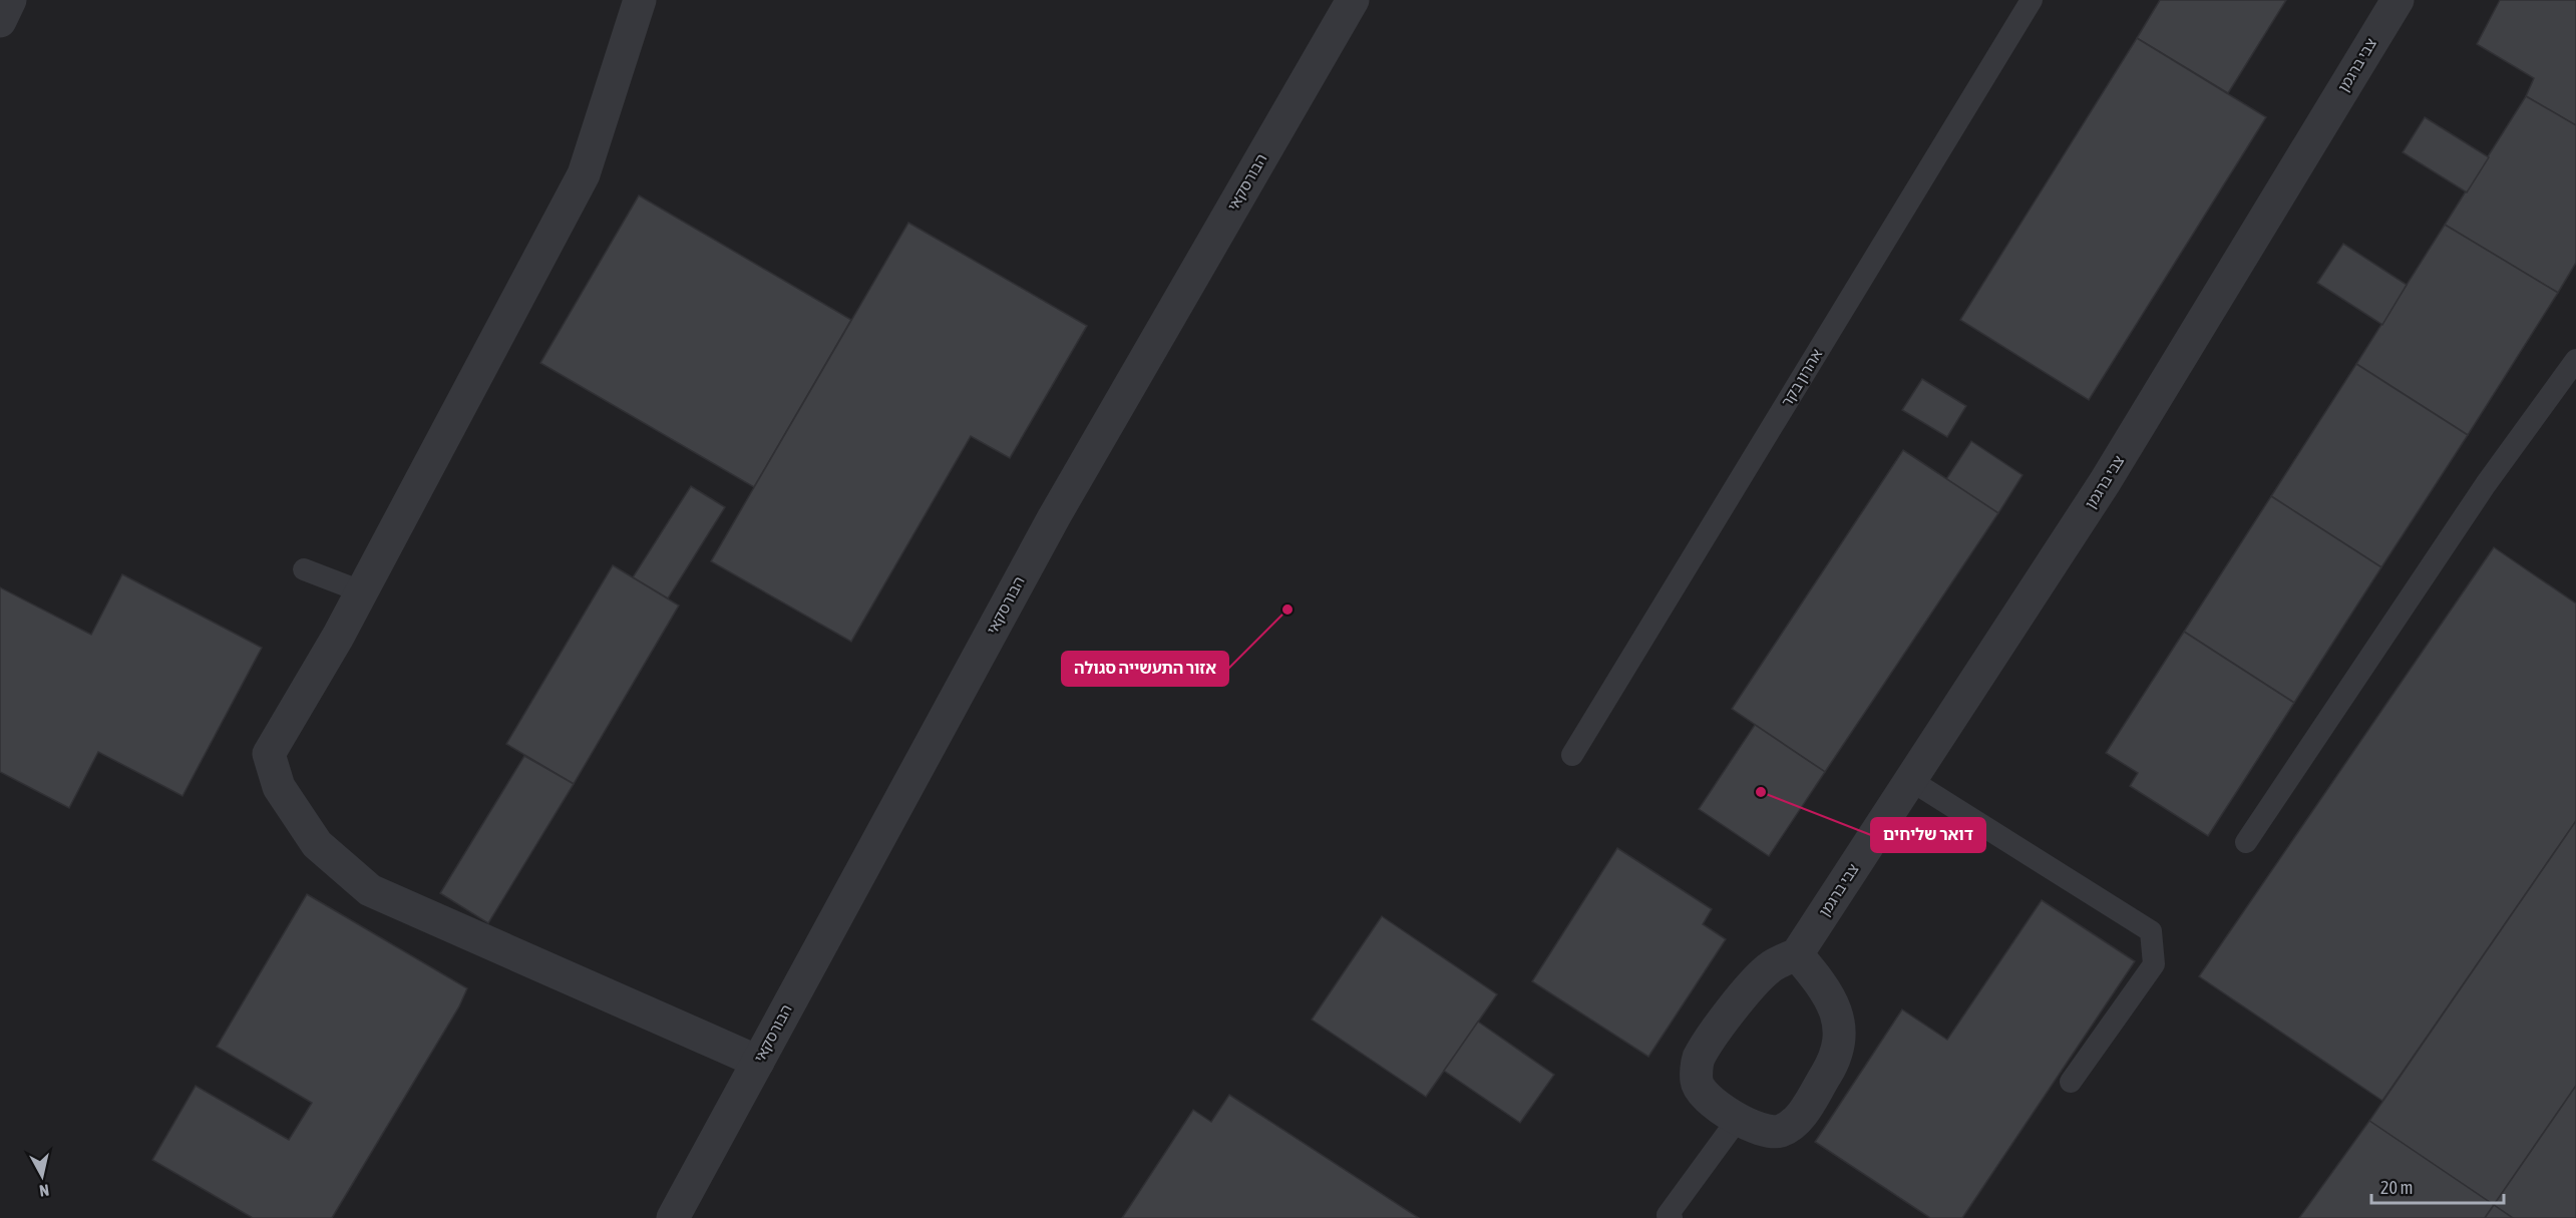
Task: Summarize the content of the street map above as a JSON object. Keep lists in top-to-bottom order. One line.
{"streets":{"street":["צבי ברגמן","הבורסקאי"],"lane":["אהרון בקר"]},"places":["אזור התעשייה סגולה","דואר שליחים"],"scale_bar":"20 m","north":"bottom"}
